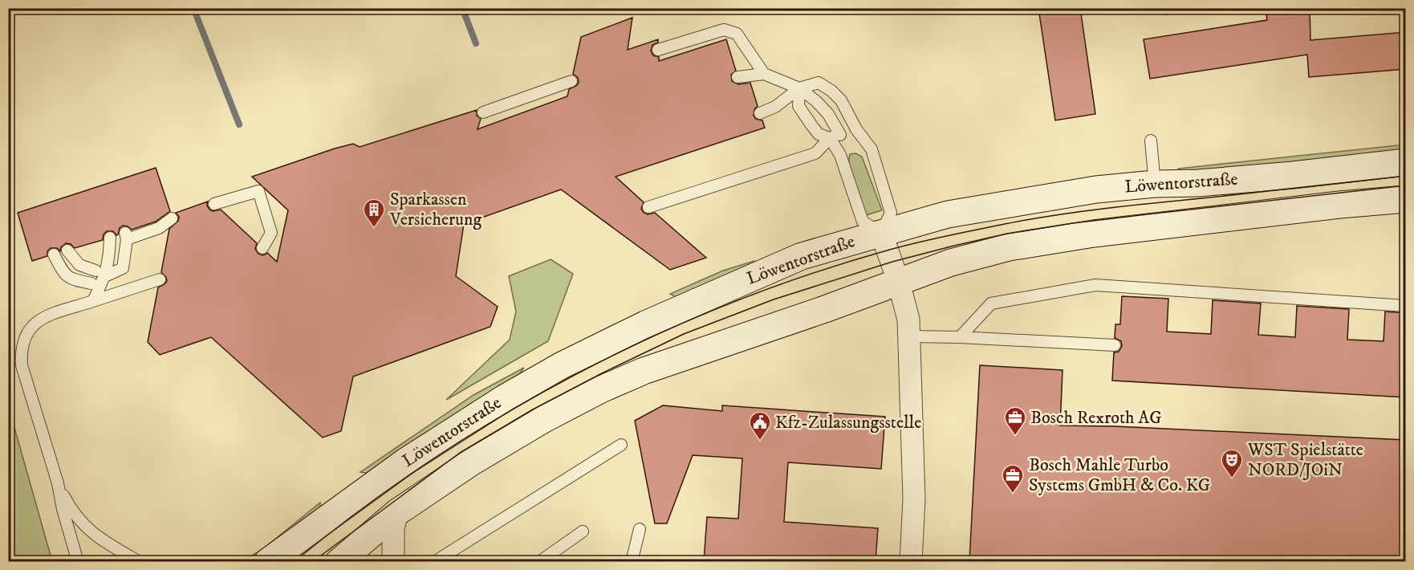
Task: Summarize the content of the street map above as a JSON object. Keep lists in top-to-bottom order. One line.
{"streets":{"main road":["Löwentorstraße"]},"places":{"building":["Sparkassen Versicherung"],"office":["Bosch Rexroth AG","Bosch Mahle Turbo Systems GmbH & Co. KG"],"public building":["Kfz-Zulassungsstelle"],"theatre":["WST Spielstätte NORD/JOiN"]}}
